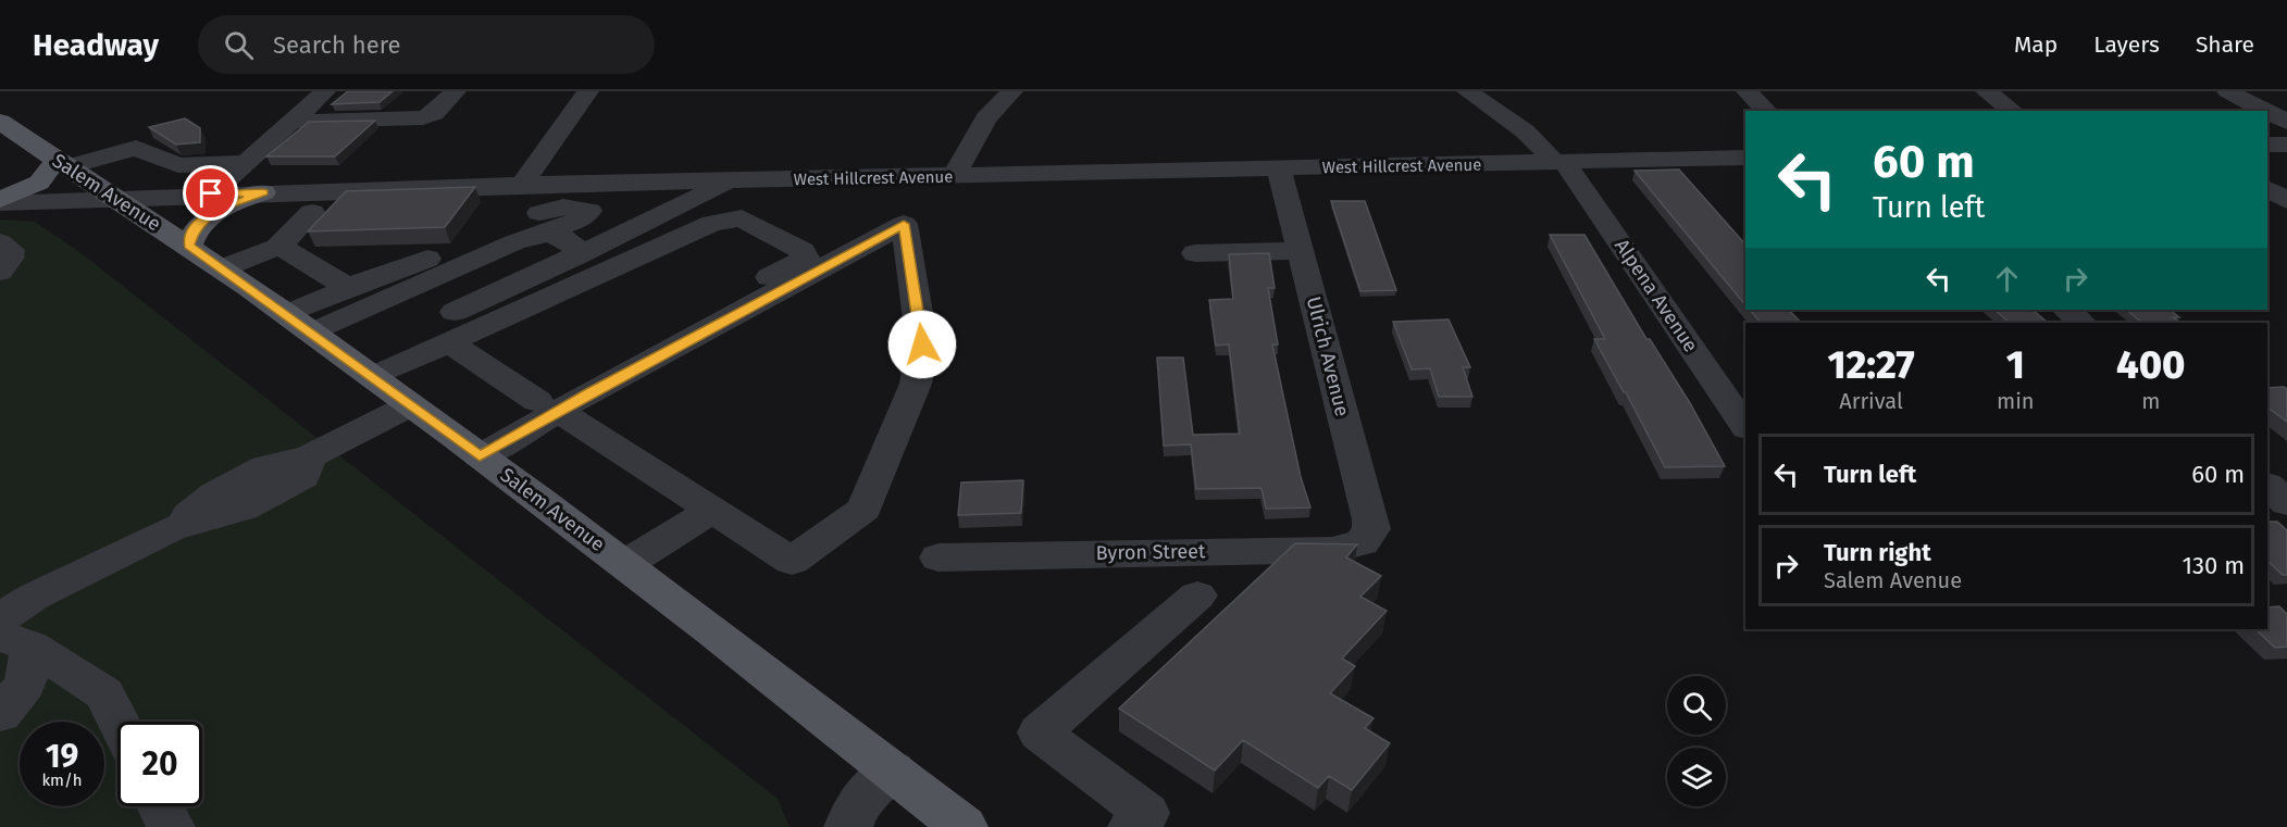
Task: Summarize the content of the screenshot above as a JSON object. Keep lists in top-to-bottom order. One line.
{"streets":{"main road":["Salem Avenue"],"street":["West Hillcrest Avenue","Alpena Avenue","Ulrich Avenue","Byron Street"]},"crossings":[["West Hillcrest Avenue","Salem Avenue"],["West Hillcrest Avenue","Alpena Avenue"],["West Hillcrest Avenue","Ulrich Avenue"],["Ulrich Avenue","Byron Street"]],"page":{"header":"Headway","search":"Search here","nav":["Map","Layers","Share"],"turn":["60 m","Turn left"],"eta":["12:27","Arrival","1","min","400","m"],"list":[{"name":"Turn left","value":"60 m"},{"name":"Turn right","note":"Salem Avenue","value":"130 m"}],"speed":"19 km/h","limit":"20"}}
